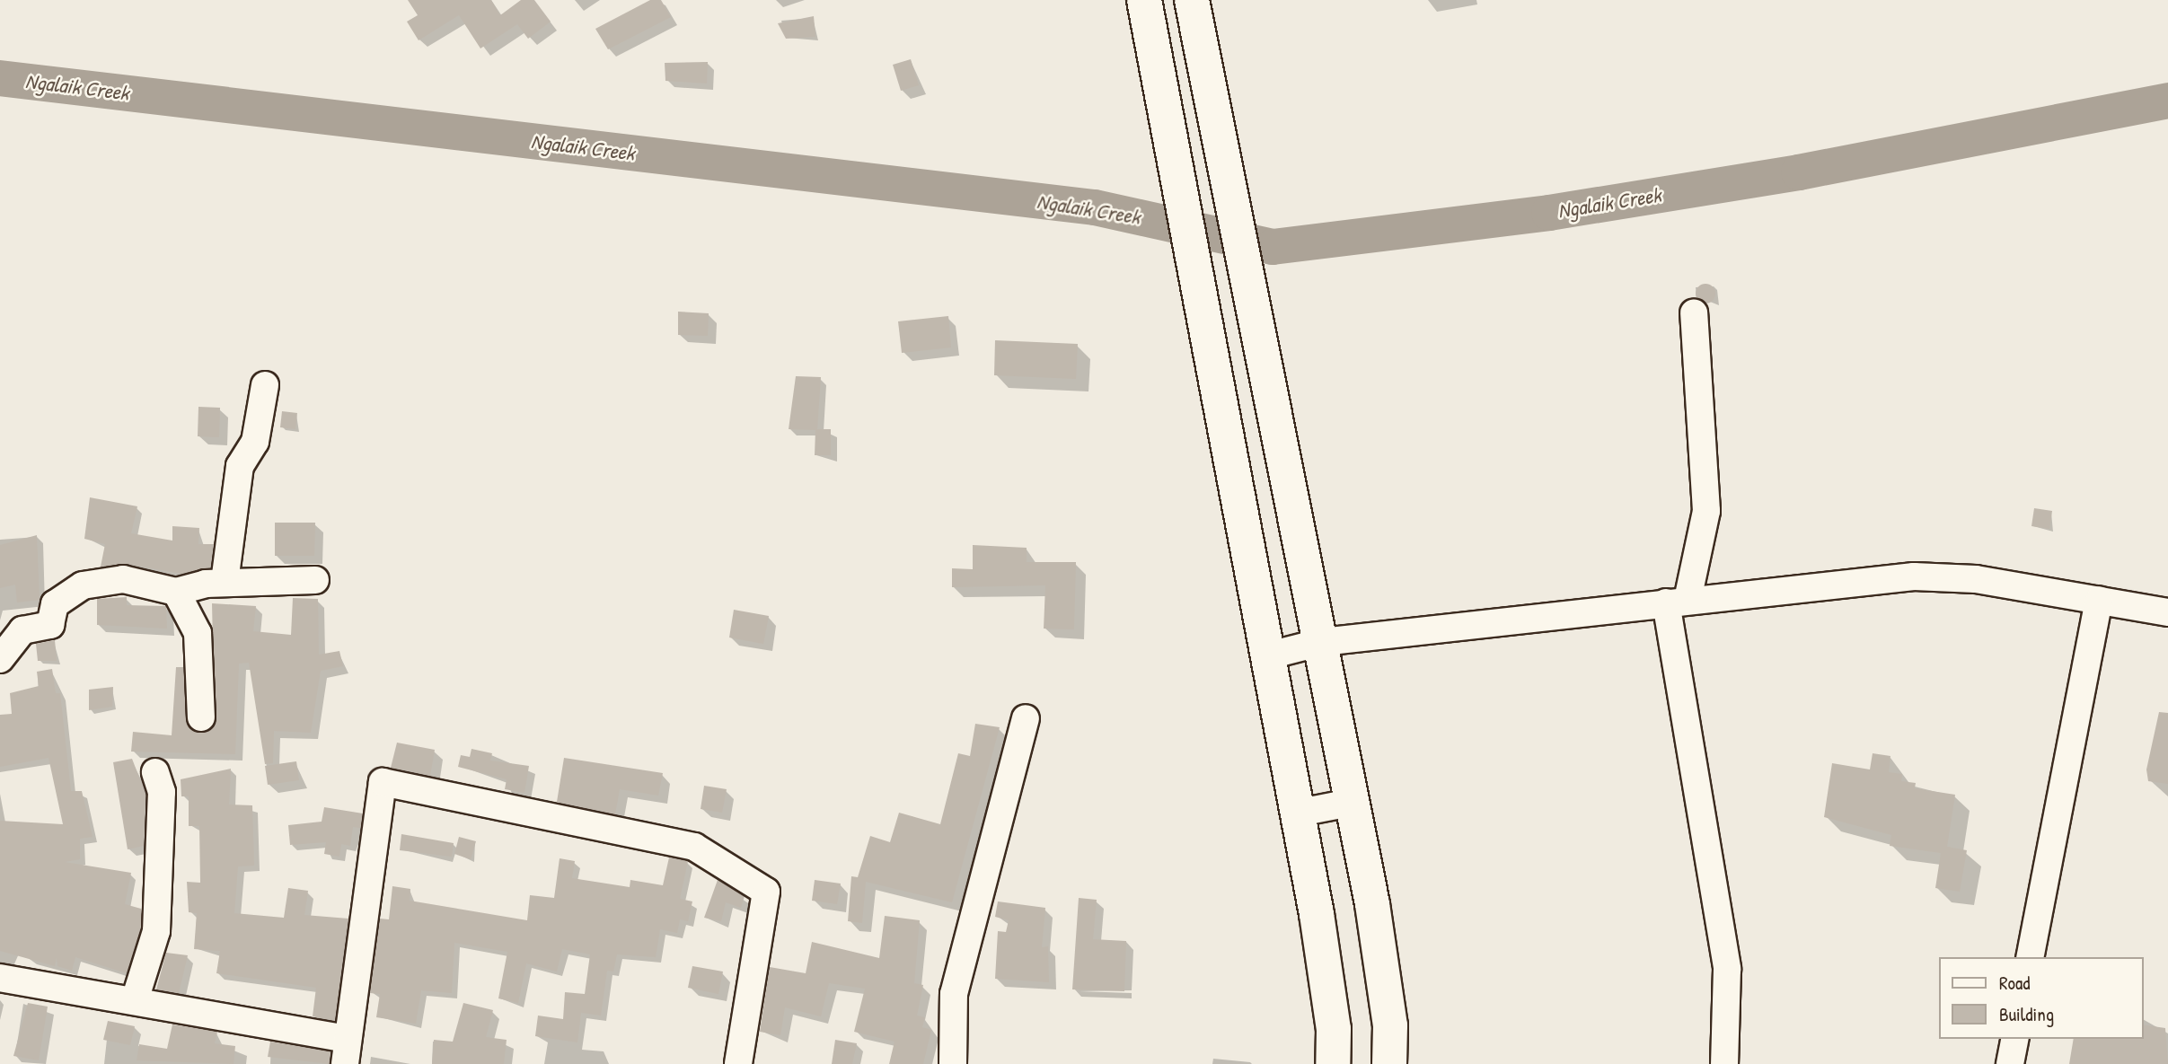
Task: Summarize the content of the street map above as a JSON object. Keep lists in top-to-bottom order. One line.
{"water":["Ngalaik Creek"],"legend":["Road","Building"]}
